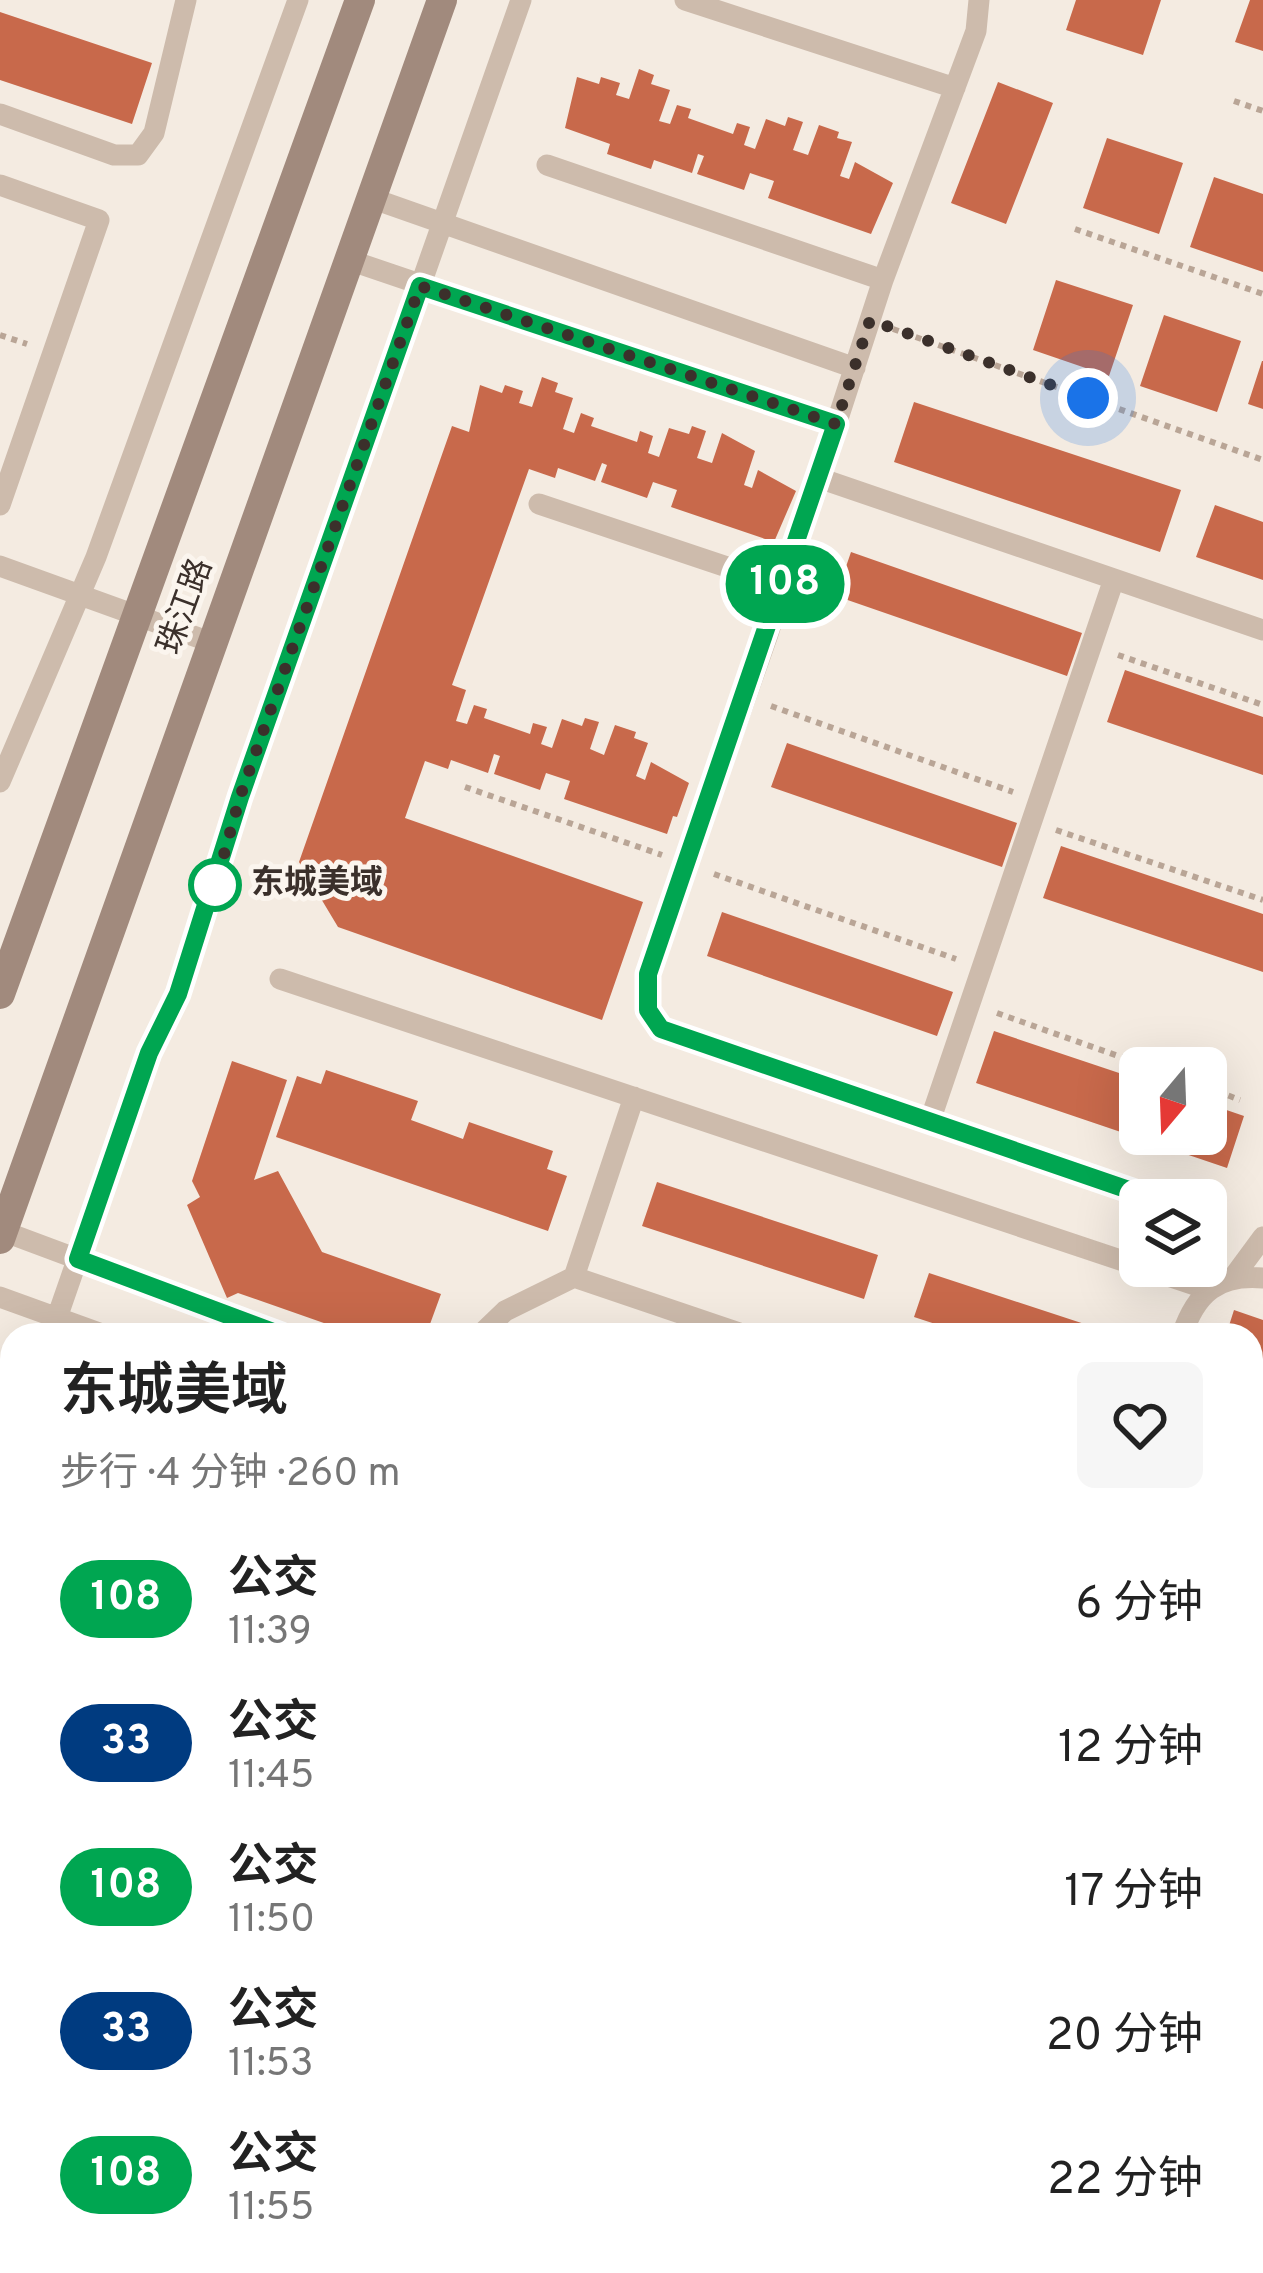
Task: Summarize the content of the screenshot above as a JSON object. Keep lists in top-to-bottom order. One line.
{"streets":{"street":["珠江路"]},"places":["东城美域"],"lines":["bus line 108"],"north":"bottom","page":{"on_map":"108","heading":["东城美域","步行 · 4 分钟 · 260 m"],"list":[{"mark":"108","name":"公交","note":"11:39","value":"6 分钟"},{"mark":"33","name":"公交","note":"11:45","value":"12 分钟"},{"mark":"108","name":"公交","note":"11:50","value":"17 分钟"},{"mark":"33","name":"公交","note":"11:53","value":"20 分钟"},{"mark":"108","name":"公交","note":"11:55","value":"22 分钟"}]}}
